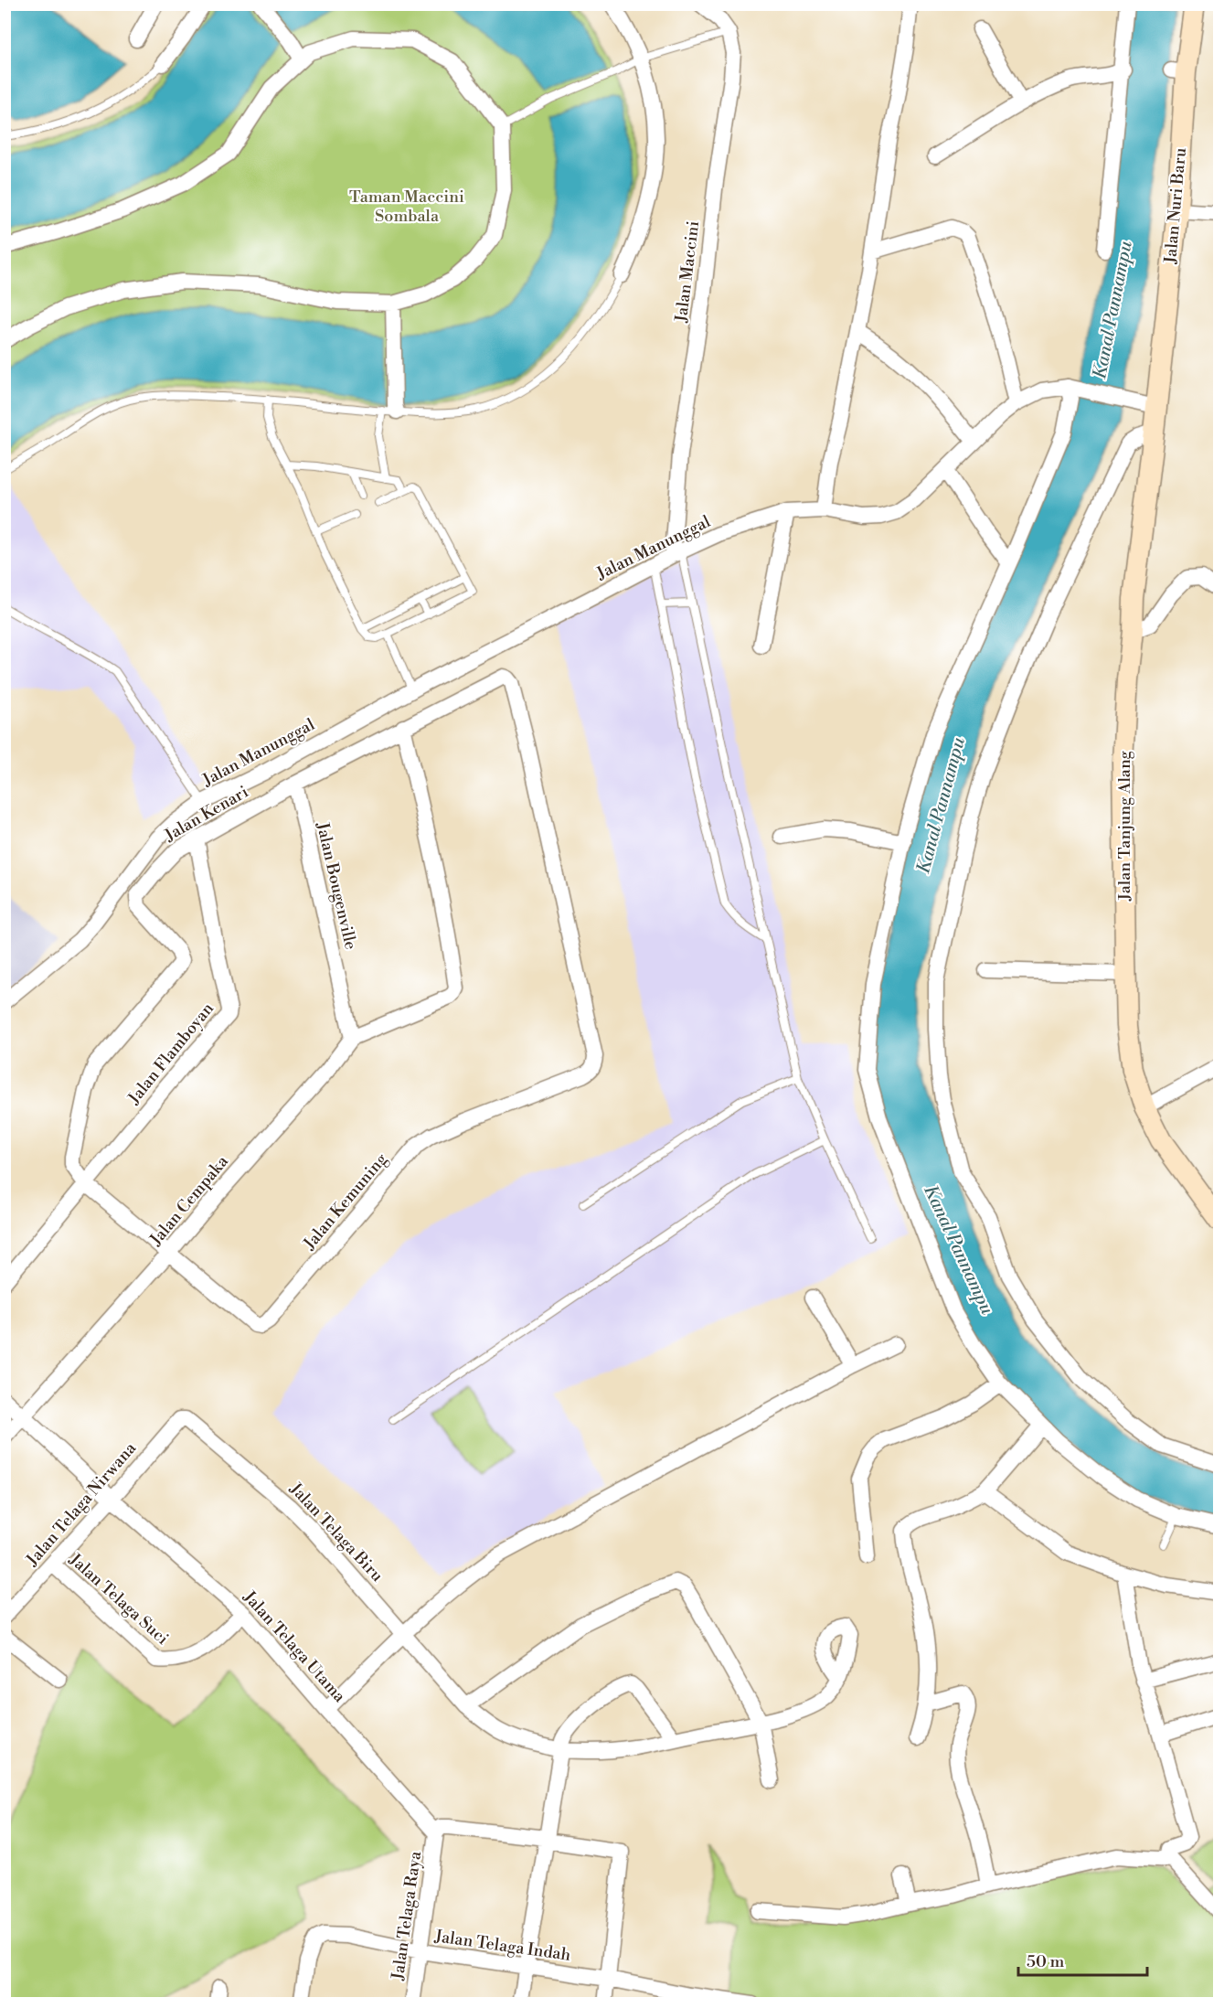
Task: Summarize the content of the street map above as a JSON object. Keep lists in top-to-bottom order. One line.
{"streets":{"street":["Jalan Nuri Baru","Jalan Maccini","Jalan Manunggal","Jalan Kenari","Jalan Tanjung Alang","Jalan Bougenville","Jalan Flamboyan","Jalan Cempaka","Jalan Kemuning","Jalan Telaga Nirwana","Jalan Telaga Biru","Jalan Telaga Suci","Jalan Telaga Utama","Jalan Telaga Raya","Jalan Telaga Indah"]},"crossings":[["Jalan Nuri Baru","Jalan Manunggal"],["Jalan Nuri Baru","Jalan Tanjung Alang"],["Jalan Maccini","Jalan Manunggal"],["Jalan Manunggal","Jalan Tanjung Alang"],["Jalan Kenari","Jalan Bougenville"],["Jalan Kenari","Jalan Flamboyan"],["Jalan Kenari","Jalan Cempaka"],["Jalan Kenari","Jalan Kemuning"],["Jalan Bougenville","Jalan Cempaka"],["Jalan Cempaka","Jalan Kemuning"],["Jalan Cempaka","Jalan Telaga Utama"],["Jalan Telaga Nirwana","Jalan Telaga Biru"],["Jalan Telaga Nirwana","Jalan Telaga Suci"],["Jalan Telaga Nirwana","Jalan Telaga Utama"],["Jalan Telaga Suci","Jalan Telaga Utama"],["Jalan Telaga Utama","Jalan Telaga Raya"],["Jalan Telaga Raya","Jalan Telaga Indah"]],"water":["Kanal Pannampu"],"parks":["Taman Maccini Sombala"],"scale_bar":"50 m"}
